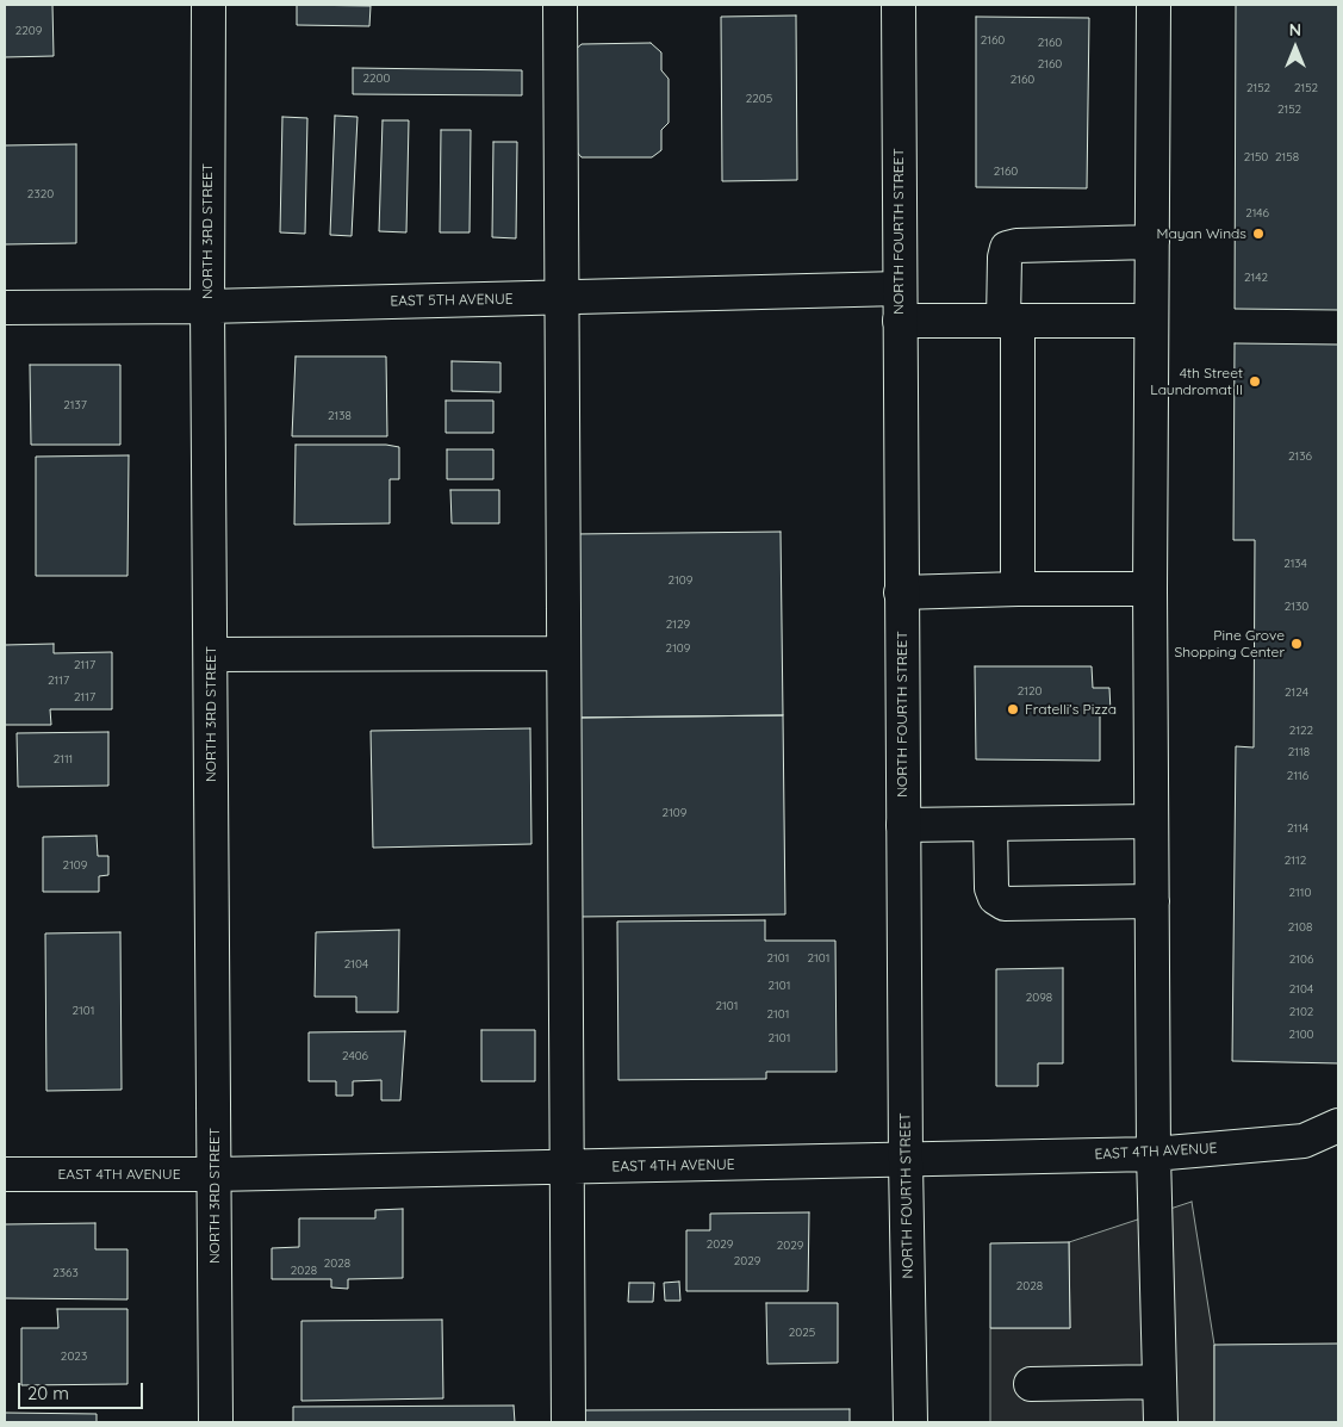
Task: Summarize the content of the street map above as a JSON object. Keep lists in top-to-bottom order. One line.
{"streets":{"street":["NORTH 3RD STREET","NORTH FOURTH STREET","EAST 5TH AVENUE","EAST 4TH AVENUE"]},"crossings":[["NORTH 3RD STREET","EAST 5TH AVENUE"],["NORTH 3RD STREET","EAST 4TH AVENUE"],["NORTH FOURTH STREET","EAST 5TH AVENUE"],["NORTH FOURTH STREET","EAST 4TH AVENUE"]],"places":["Mayan Winds","4th Street Laundromat II","Pine Grove Shopping Center","Fratelli’s Pizza"],"house_numbers":["2209","2160","2160","2160","2200","2160","2152","2152","2205","2152","2150","2158","2160","2320","2146","2142","2137","2138","2136","2134","2109","2130","2129","2109","2117","2117","2120","2124","2117","2122","2118","2111","2116","2109","2114","2112","2109","2110","2108","2101","2101","2106","2104","2101","2104","2098","2101","2101","2102","2101","2100","2101","2406","2029","2029","2029","2028","2028","2363","2028","2025","2023"],"scale_bar":"20 m","north":"top"}
